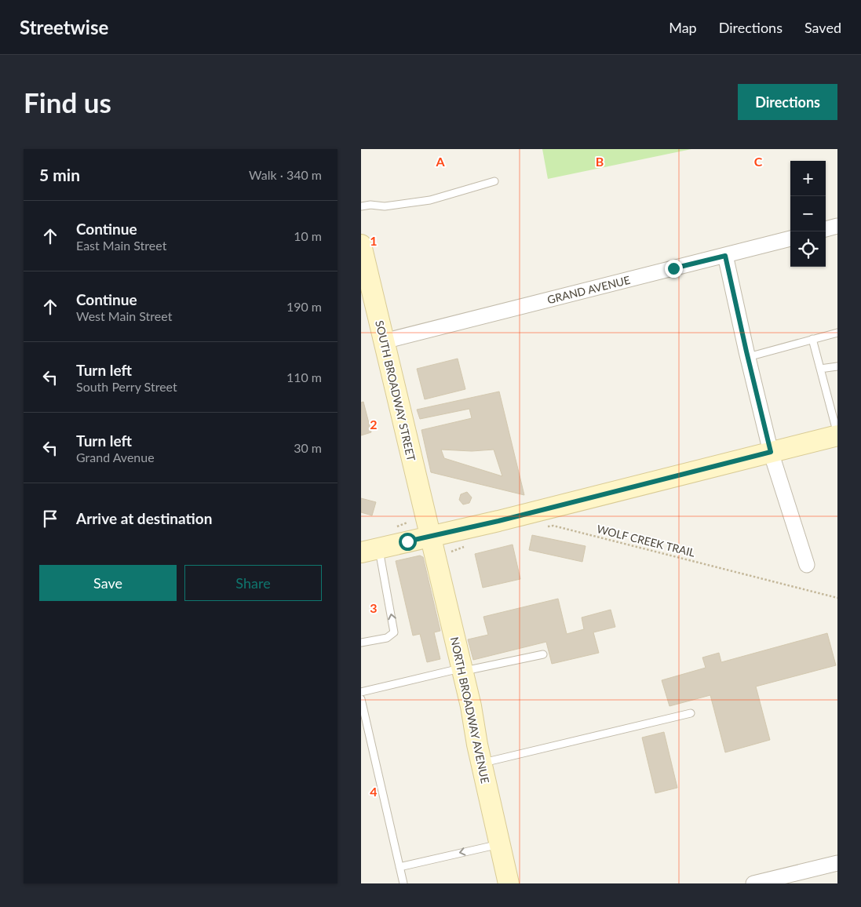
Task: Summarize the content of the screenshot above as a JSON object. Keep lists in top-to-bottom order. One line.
{"streets":{"main road":["SOUTH BROADWAY STREET","NORTH BROADWAY AVENUE"],"street":["GRAND AVENUE"],"path":["WOLF CREEK TRAIL"]},"crossings":[["GRAND AVENUE","SOUTH BROADWAY STREET"],["SOUTH BROADWAY STREET","NORTH BROADWAY AVENUE"]],"page":{"header":"Streetwise","nav":["Map","Directions","Saved"],"buttons":["Directions",["Save","Share"]],"title":"Find us","heading":["5 min","Walk · 340 m"],"map_buttons":["+","−"],"list":[["Continue","East Main Street","10 m"],["Continue","West Main Street","190 m"],["Turn left","South Perry Street","110 m"],["Turn left","Grand Avenue","30 m"],"Arrive at destination"]},"grid":{"columns":["A","B","C"],"rows":["1","2","3","4"]}}
